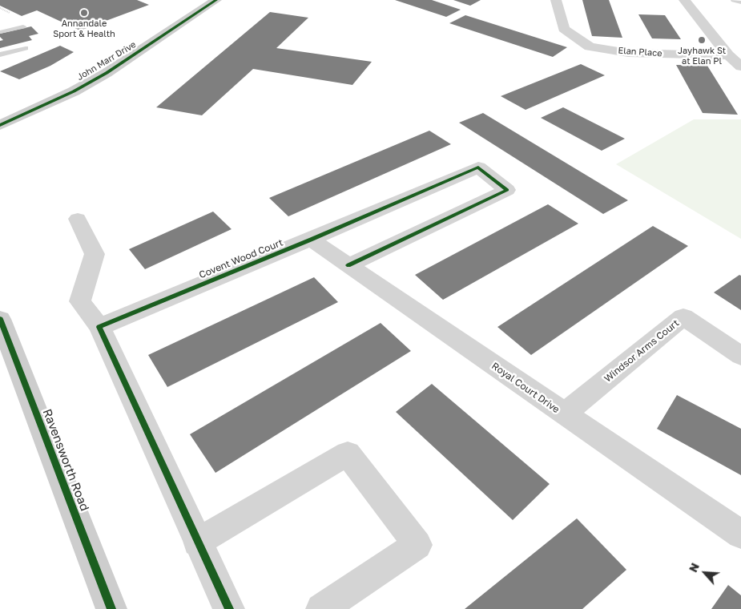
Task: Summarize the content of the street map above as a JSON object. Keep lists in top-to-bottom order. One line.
{"streets":{"street":["Elan Place","John Marr Drive","Covent Wood Court","Windsor Arms Court","Royal Court Drive","Ravensworth Road"]},"crossings":[["Covent Wood Court","Royal Court Drive"],["Windsor Arms Court","Royal Court Drive"]],"places":["Annandale Sport & Health","Jayhawk St at Elan Pl"],"north":"top left"}
